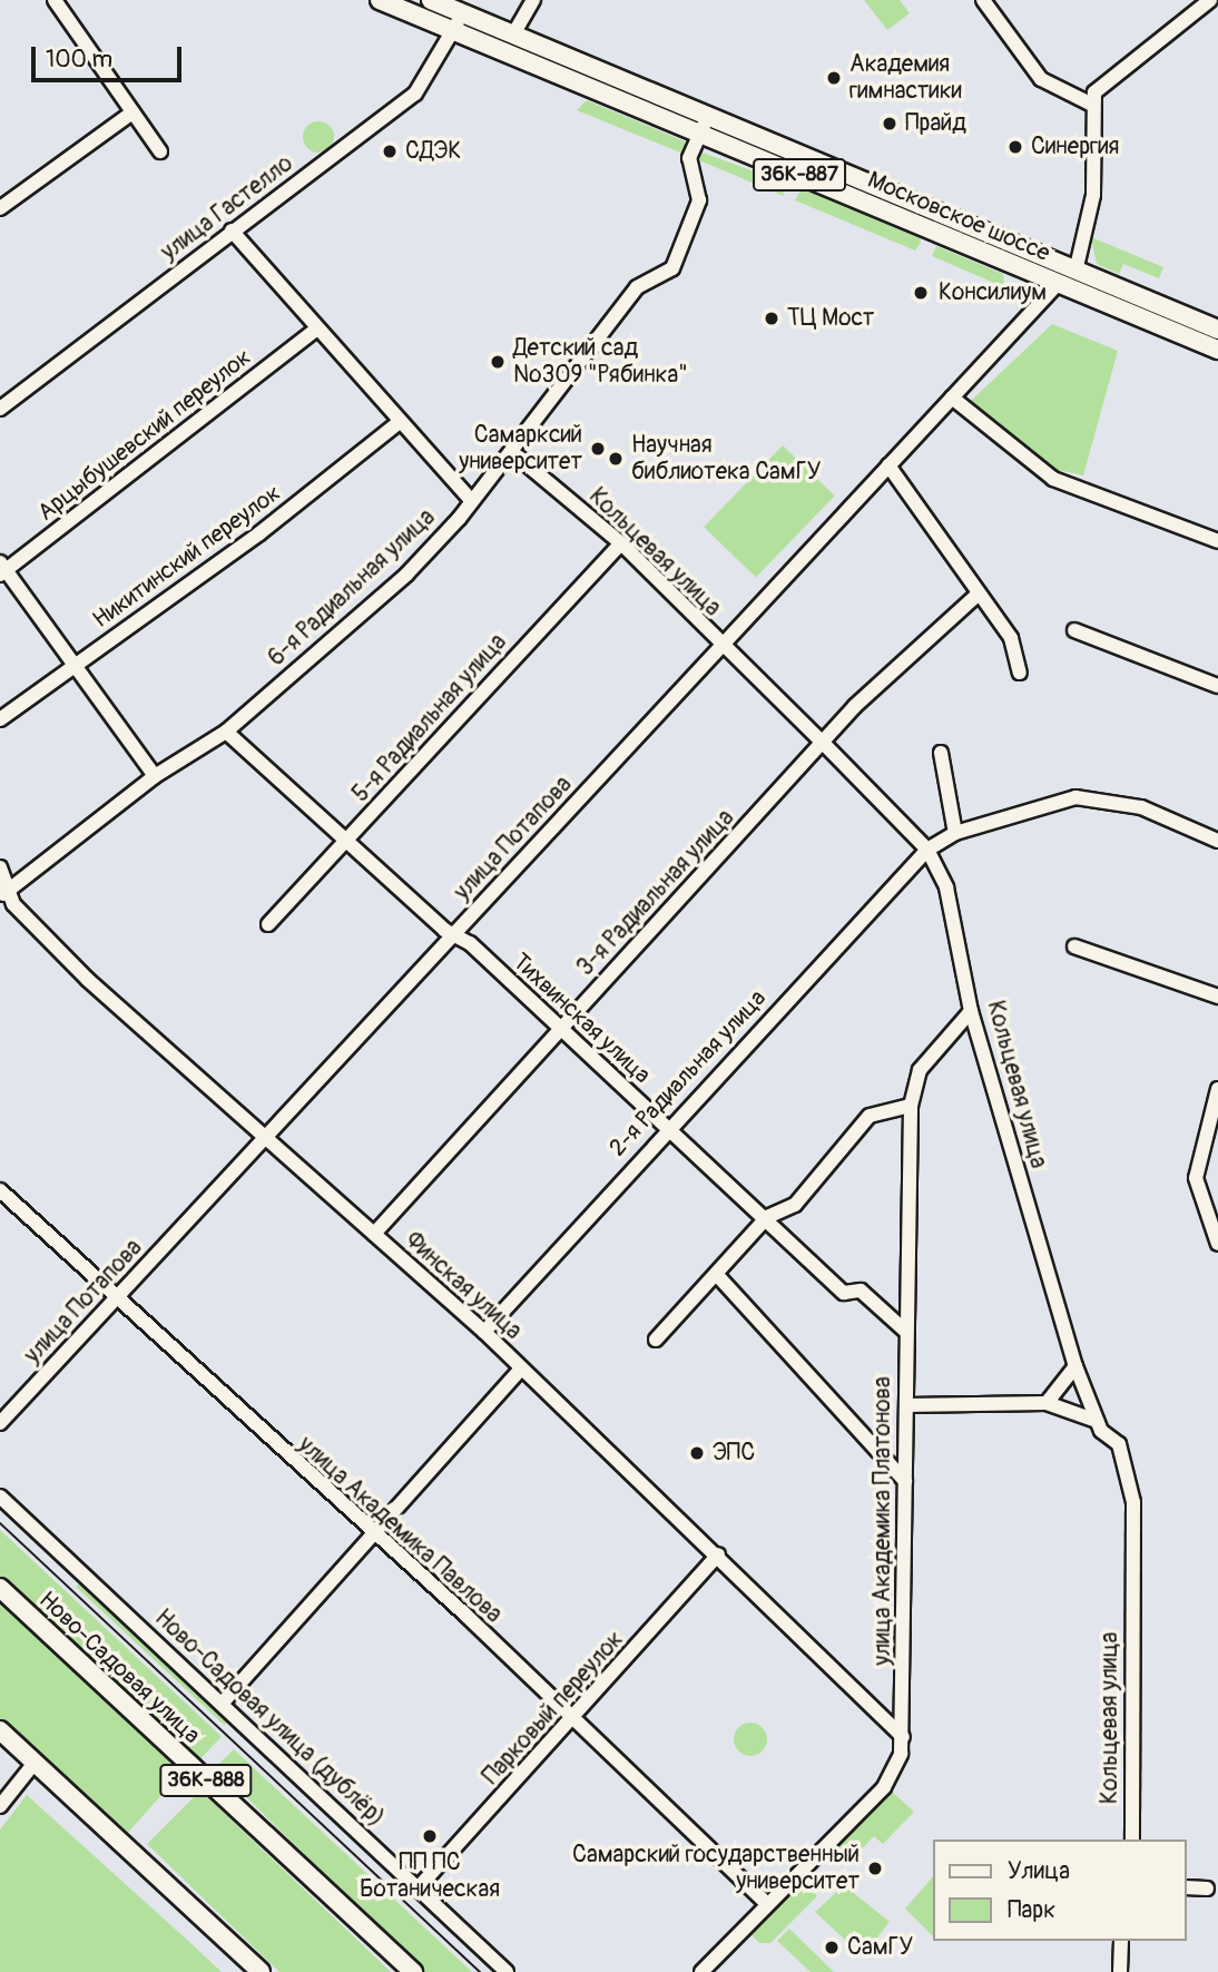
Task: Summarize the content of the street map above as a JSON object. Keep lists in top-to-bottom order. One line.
{"streets":{"main road":["36К-887","Московское шоссе","Ново-Садовая улица","36К-888"],"street":["улица Гастелло","Арцыбушевский переулок","Кольцевая улица","Никитинский переулок","6-я Радиальная улица","5-я Радиальная улица","улица Потапова","3-я Радиальная улица","Тихвинская улица","2-я Радиальная улица","Финская улица","улица Академика Платонова","улица Академика Павлова","Парковый переулок","Ново-Садовая улица (дублёр)"]},"crossings":[["улица Гастелло","Московское шоссе"],["Московское шоссе","6-я Радиальная улица"],["Московское шоссе","улица Потапова"],["Кольцевая улица","6-я Радиальная улица"],["Кольцевая улица","5-я Радиальная улица"],["Кольцевая улица","улица Потапова"],["Кольцевая улица","3-я Радиальная улица"],["Кольцевая улица","2-я Радиальная улица"],["Кольцевая улица","улица Академика Платонова"],["6-я Радиальная улица","Тихвинская улица"],["6-я Радиальная улица","Финская улица"],["5-я Радиальная улица","Тихвинская улица"],["улица Потапова","Тихвинская улица"],["улица Потапова","Финская улица"],["улица Потапова","улица Академика Павлова"],["3-я Радиальная улица","Тихвинская улица"],["3-я Радиальная улица","Финская улица"],["Тихвинская улица","2-я Радиальная улица"],["Тихвинская улица","улица Академика Платонова"],["2-я Радиальная улица","Финская улица"],["Финская улица","улица Академика Платонова"],["Финская улица","Парковый переулок"],["улица Академика Платонова","улица Академика Павлова"],["улица Академика Павлова","Парковый переулок"],["Парковый переулок","Ново-Садовая улица (дублёр)"]],"places":["Академия гимнастики","Прайд","Синергия","СДЭК","Консилиум","ТЦ Мост","Детский сад №309 \"Рябинка\"","Самарксий университет","Научная библиотека СамГУ","ЭПС","ПП ПС Ботаническая","Самарский государственный университет","СамГУ"],"legend":["Улица","Парк"],"scale_bar":"100 m"}
